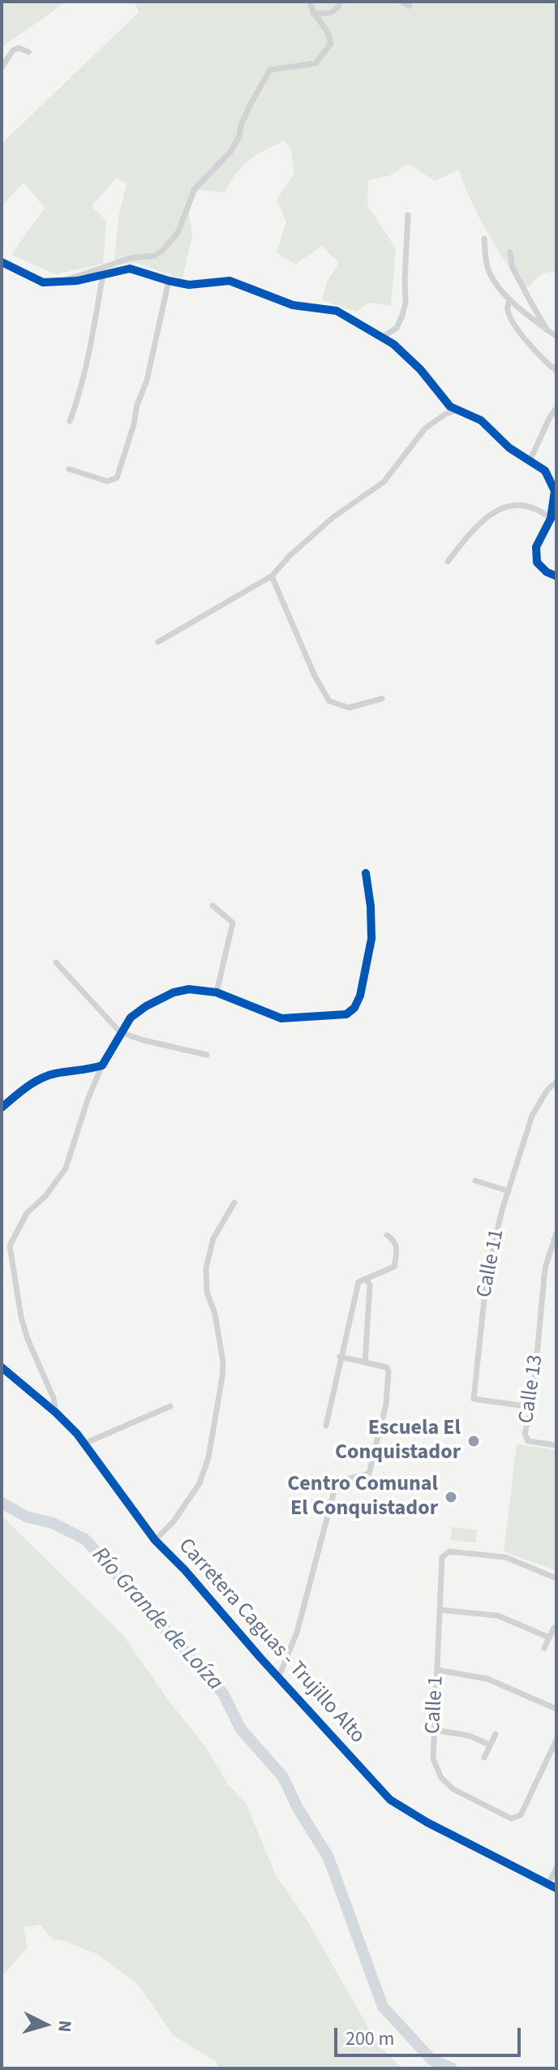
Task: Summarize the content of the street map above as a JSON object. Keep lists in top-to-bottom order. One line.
{"streets":{"street":["Calle 11","Calle 13","Carretera Caguas - Trujillo Alto","Calle 1"]},"crossings":[["Calle 11","Calle 13"]],"water":["Río Grande de Loíza"],"places":["Escuela El Conquistador","Centro Comunal El Conquistador"],"scale_bar":"200 m","north":"right"}
